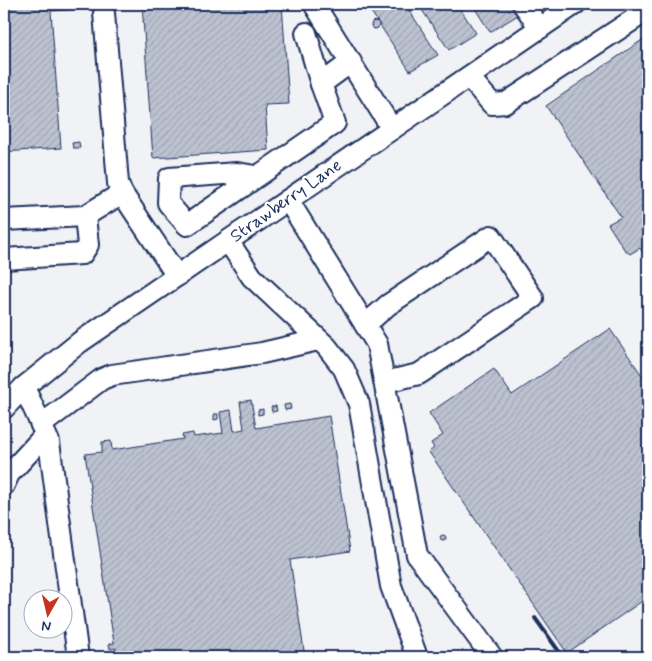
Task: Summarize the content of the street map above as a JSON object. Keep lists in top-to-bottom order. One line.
{"streets":{"street":["Strawberry Lane"]},"north":"bottom"}
